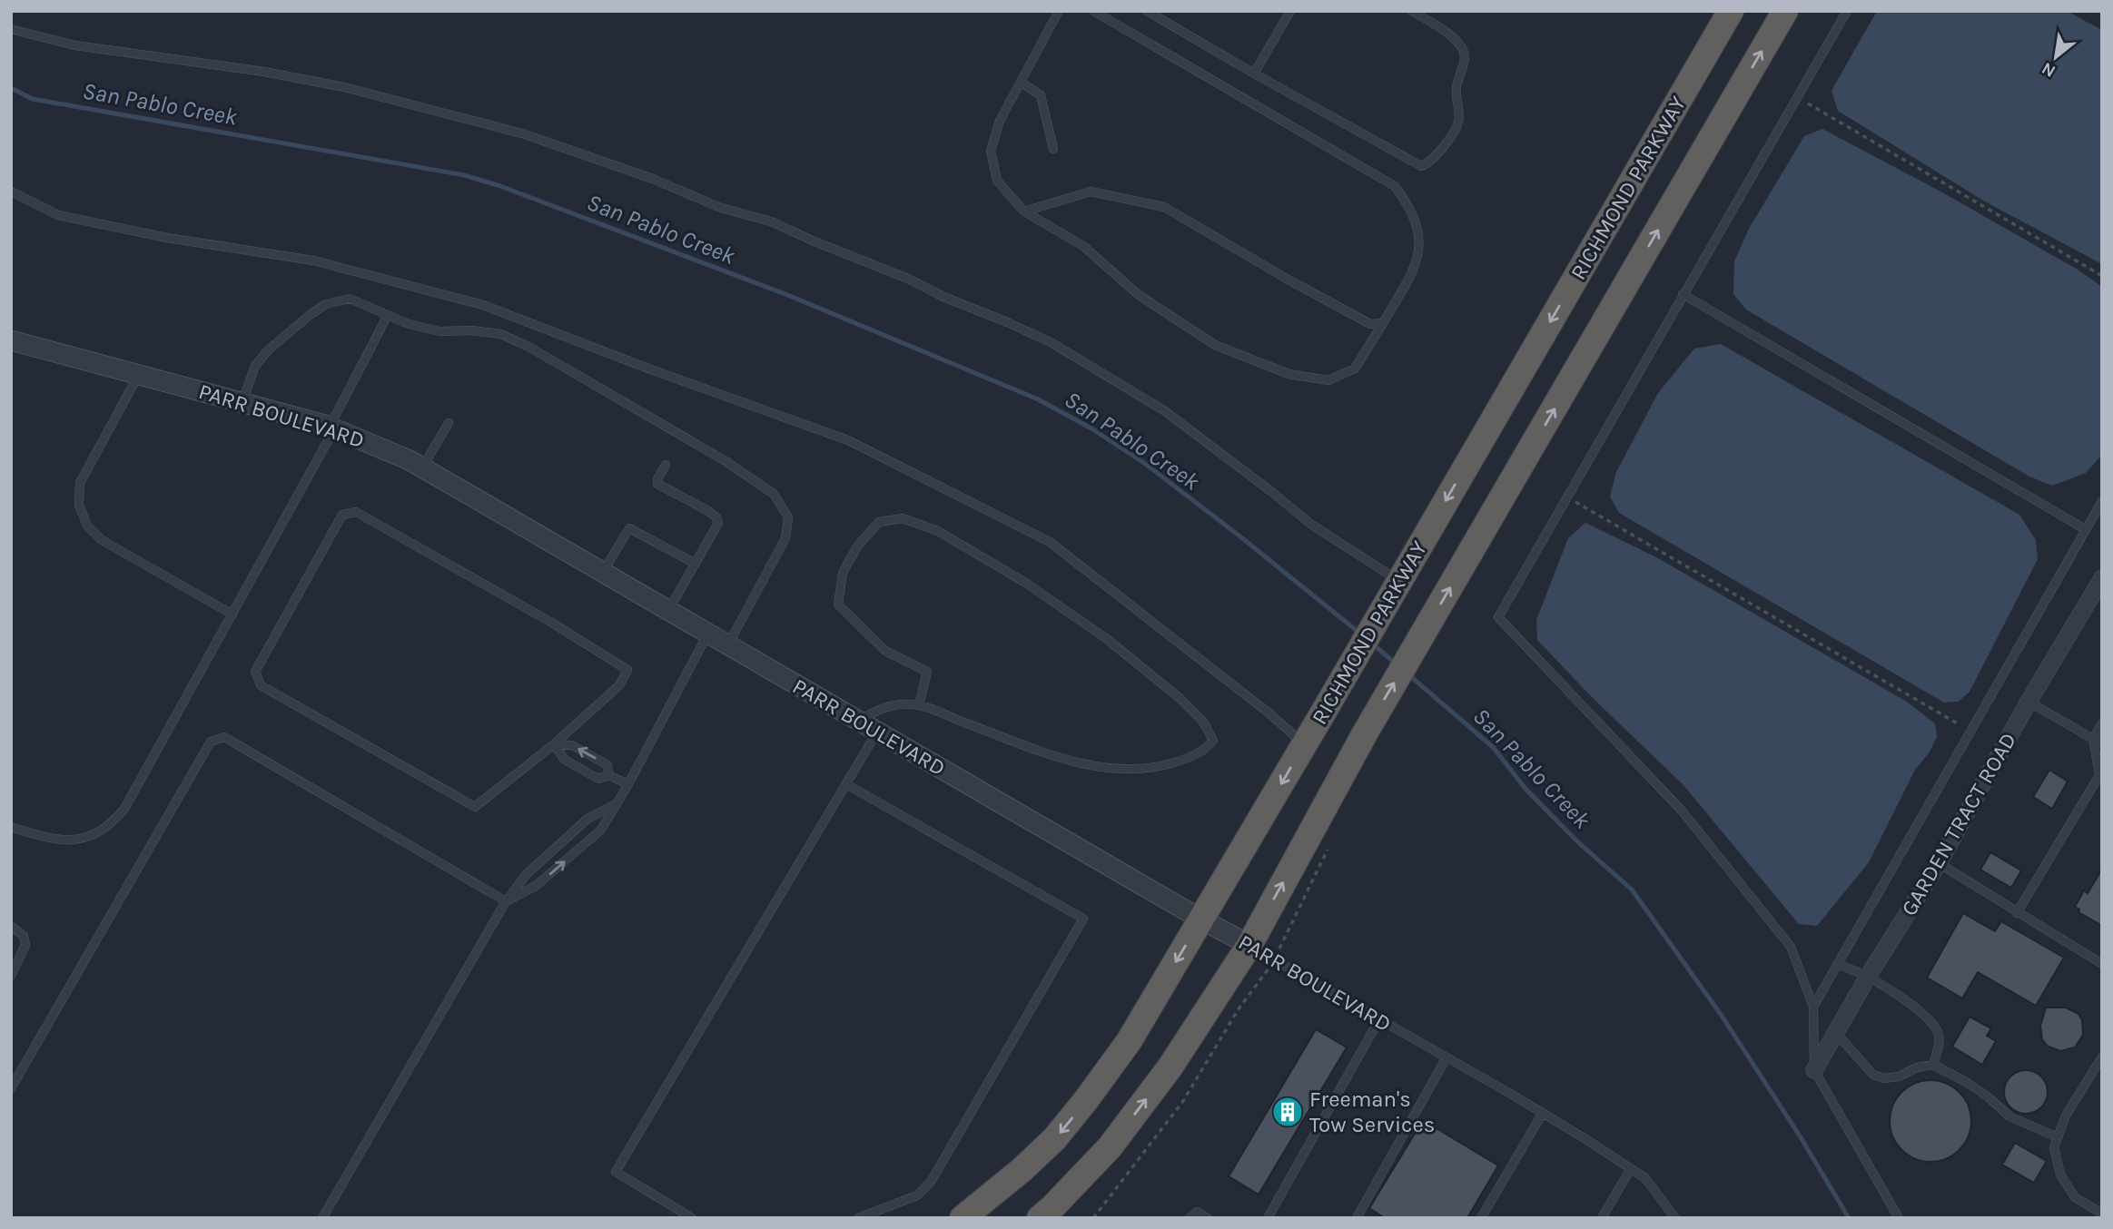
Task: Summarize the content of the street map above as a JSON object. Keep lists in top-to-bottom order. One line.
{"streets":{"highway":["RICHMOND PARKWAY"],"street":["PARR BOULEVARD","GARDEN TRACT ROAD"]},"crossings":[["RICHMOND PARKWAY","PARR BOULEVARD"]],"water":["San Pablo Creek"],"places":{"building":["Freeman's Tow Services"]},"north":"bottom left"}
